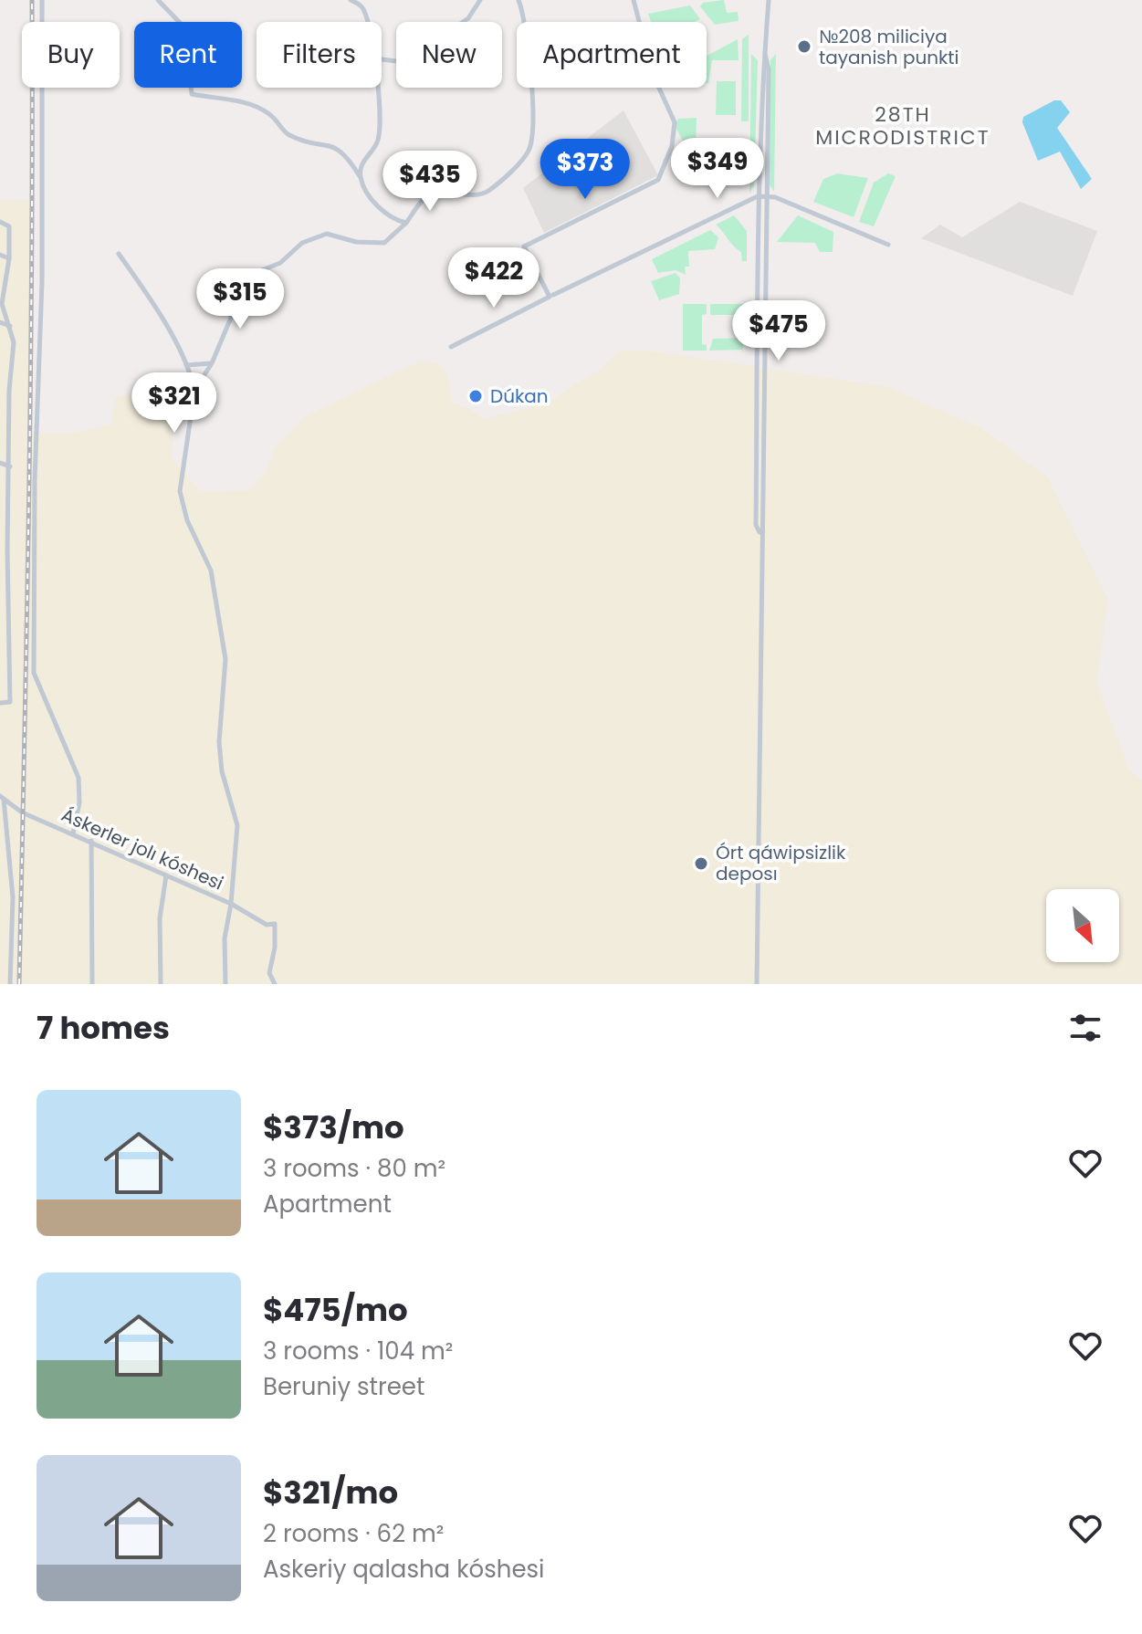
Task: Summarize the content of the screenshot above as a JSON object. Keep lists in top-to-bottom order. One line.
{"streets":{"street":["Áskerler jolı kóshesi"]},"districts":["28TH MICRODISTRICT"],"places":["№208 miliciya tayanish punkti","Dúkan","Órt qáwipsizlik deposı"],"north":"bottom right","page":{"chip":["Buy","Rent","Filters","New","Apartment"],"price":["$349","$373","$435","$422","$315","$475","$321"],"heading":"7 homes","list":[{"name":"$373/mo","note":"3 rooms · 80 m² · Apartment"},{"name":"$475/mo","note":"3 rooms · 104 m² · Beruniy street"},{"name":"$321/mo","note":"2 rooms · 62 m² · Askeriy qalasha kóshesi"}]}}
